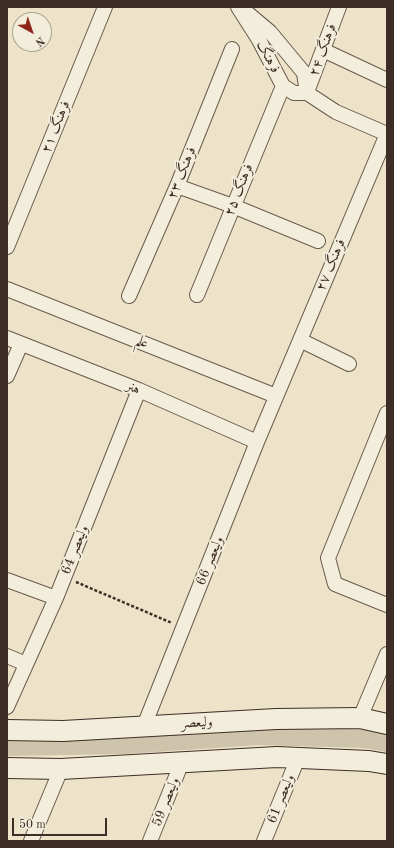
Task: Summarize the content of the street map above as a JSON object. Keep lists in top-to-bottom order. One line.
{"streets":{"main road":["ولیعصر"],"street":["فرهنگ ۲۴","فرهنگ","فرهنگ ۲۱","فرهنگ ۲۳","فرهنگ ۲۵","فرهنگ ۲۷","علم","هنر","ولیعصر 64","ولیعصر 66","ولیعصر 61","ولیعصر 59"]},"crossings":[["فرهنگ ۲۴","فرهنگ"],["فرهنگ","فرهنگ ۲۵"],["فرهنگ","فرهنگ ۲۷"],["فرهنگ ۲۷","علم"],["فرهنگ ۲۷","ولیعصر 66"],["علم","ولیعصر 66"],["هنر","ولیعصر 64"],["هنر","ولیعصر 66"],["ولیعصر 66","ولیعصر"]],"scale_bar":"50 m","north":"bottom right"}
